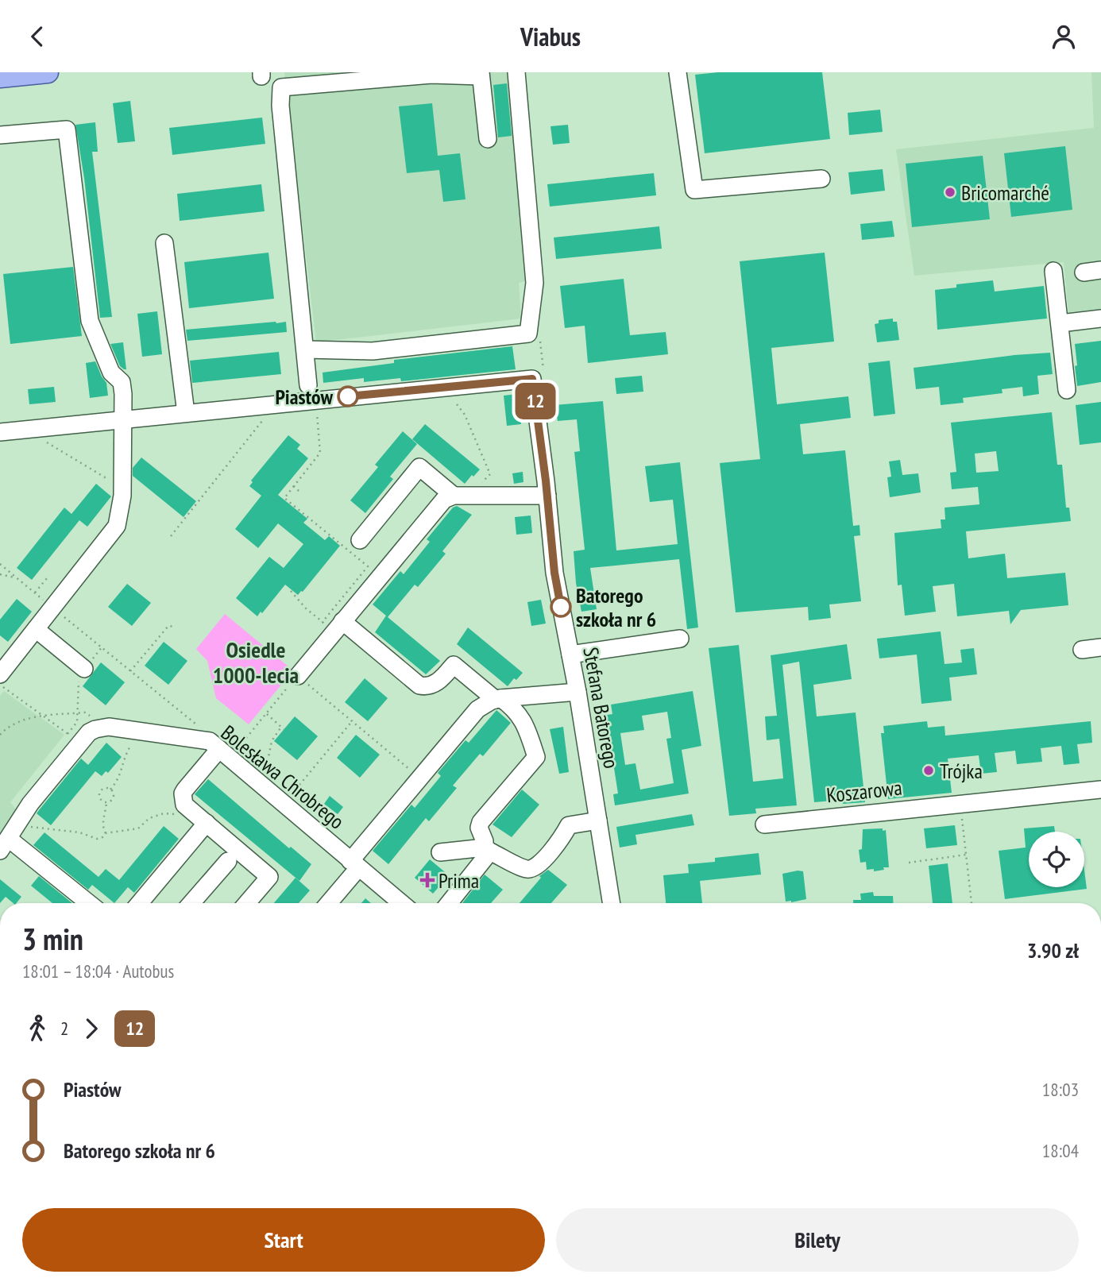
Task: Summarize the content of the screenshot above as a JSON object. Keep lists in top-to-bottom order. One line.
{"streets":{"street":["Stefana Batorego","Bolesława Chrobrego","Koszarowa"]},"districts":["Osiedle 1000-lecia"],"places":{"other":["Bricomarché","Piastów","Batorego szkoła nr 6","Trójka"],"health":["Prima"]},"lines":["bus line 12"],"page":{"header":"Viabus","on_map":"12","heading":["3 min","18:01 – 18:04 · Autobus","3.90 zł"],"legs":["2","12"],"list":[{"name":"Piastów","value":"18:03"},{"name":"Batorego szkoła nr 6","value":"18:04"}],"buttons":["Start","Bilety"]}}
